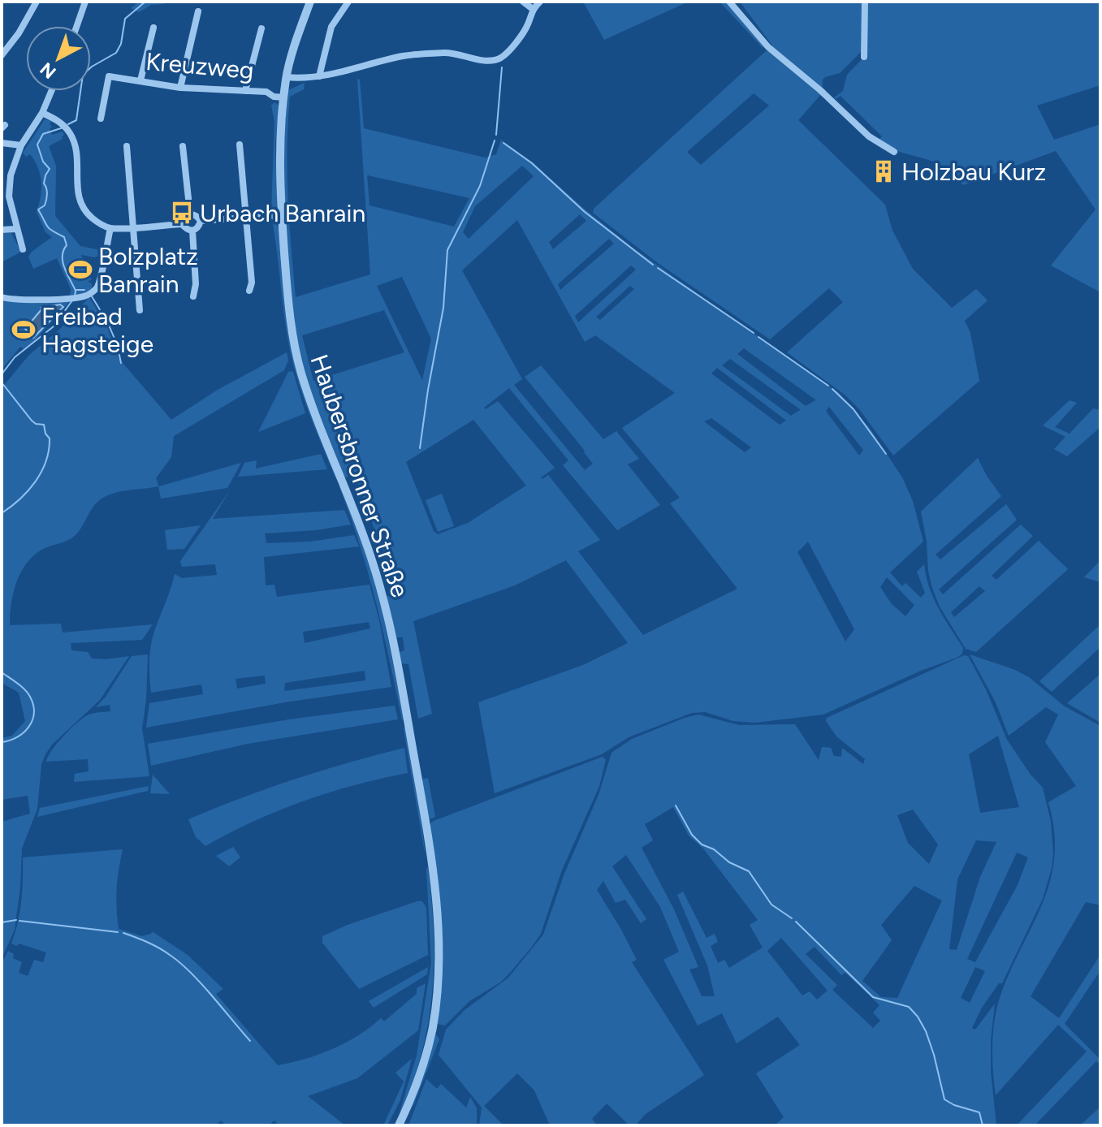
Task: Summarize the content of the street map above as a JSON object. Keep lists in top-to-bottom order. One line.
{"streets":{"street":["Kreuzweg","Haubersbronner Straße"]},"crossings":[["Kreuzweg","Haubersbronner Straße"]],"places":{"building":["Holzbau Kurz"],"bus stop":["Urbach Banrain"],"sports":["Bolzplatz Banrain","Freibad Hagsteige"]},"north":"bottom left"}
